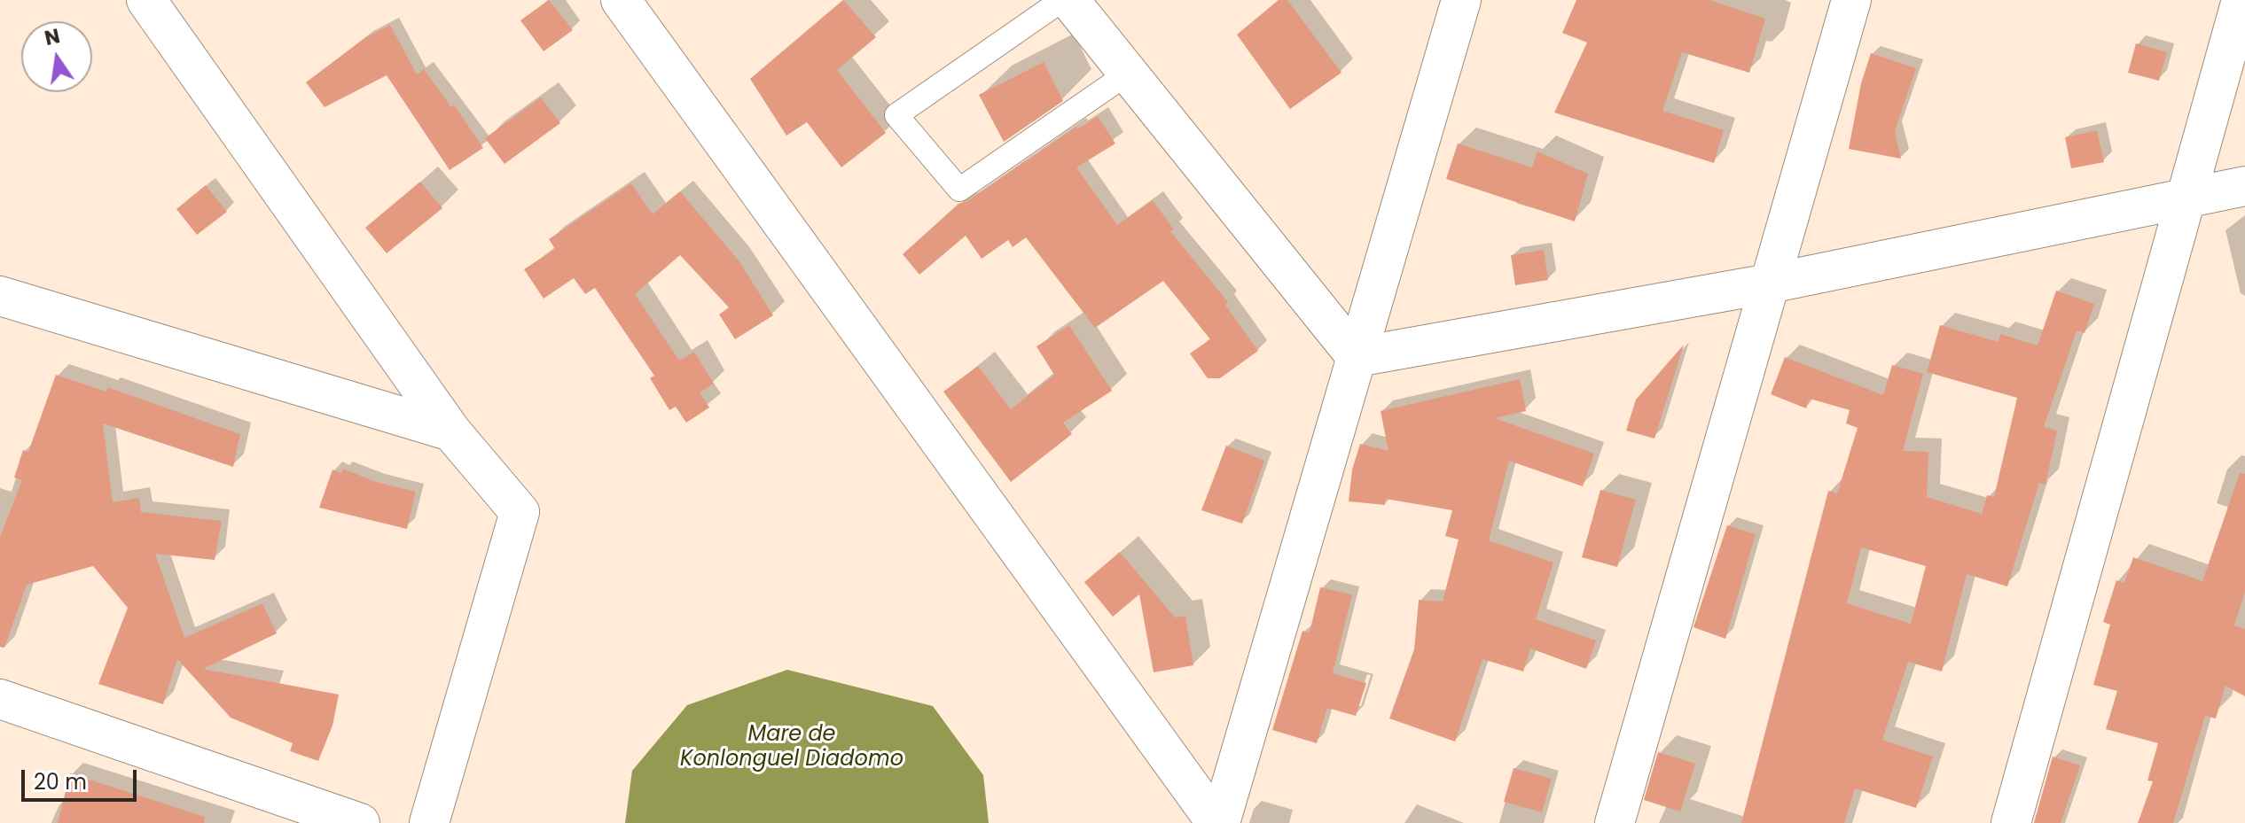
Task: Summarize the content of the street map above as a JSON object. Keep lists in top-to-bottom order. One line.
{"water":["Mare de Konlonguel Diadomo"],"scale_bar":"20 m","north":"top"}
